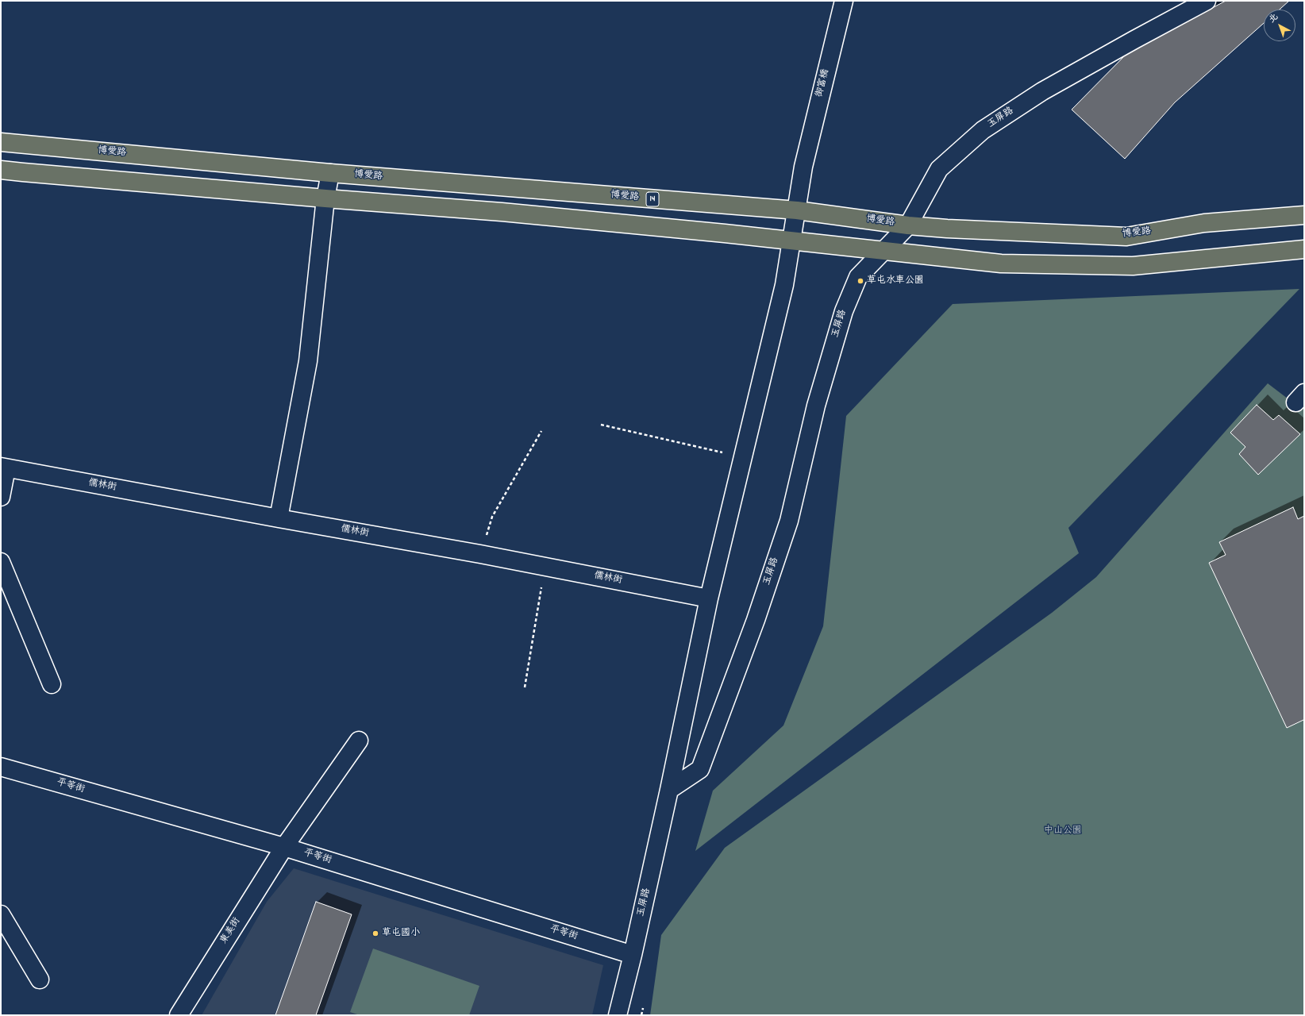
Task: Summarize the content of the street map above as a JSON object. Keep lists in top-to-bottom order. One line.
{"streets":{"main road":["博愛路","14"],"street":["御富橋","玉屏路","儒林街","平等街","東美街"]},"crossings":[["御富橋","玉屏路"],["玉屏路","博愛路"],["玉屏路","儒林街"],["玉屏路","平等街"],["平等街","東美街"]],"parks":["中山公園"],"places":["草屯水車公園","草屯國小"],"north":"top left"}
